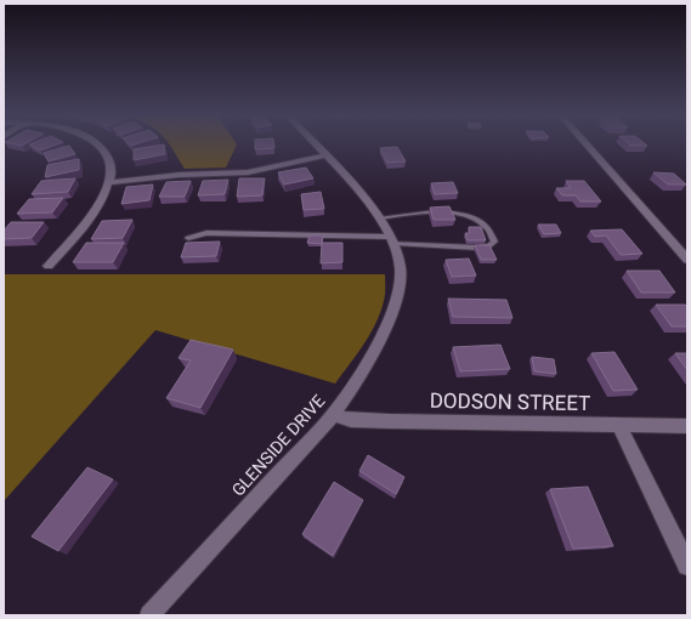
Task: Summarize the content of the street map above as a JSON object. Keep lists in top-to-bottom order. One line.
{"streets":{"street":["DODSON STREET","GLENSIDE DRIVE"]},"crossings":[["DODSON STREET","GLENSIDE DRIVE"]]}
